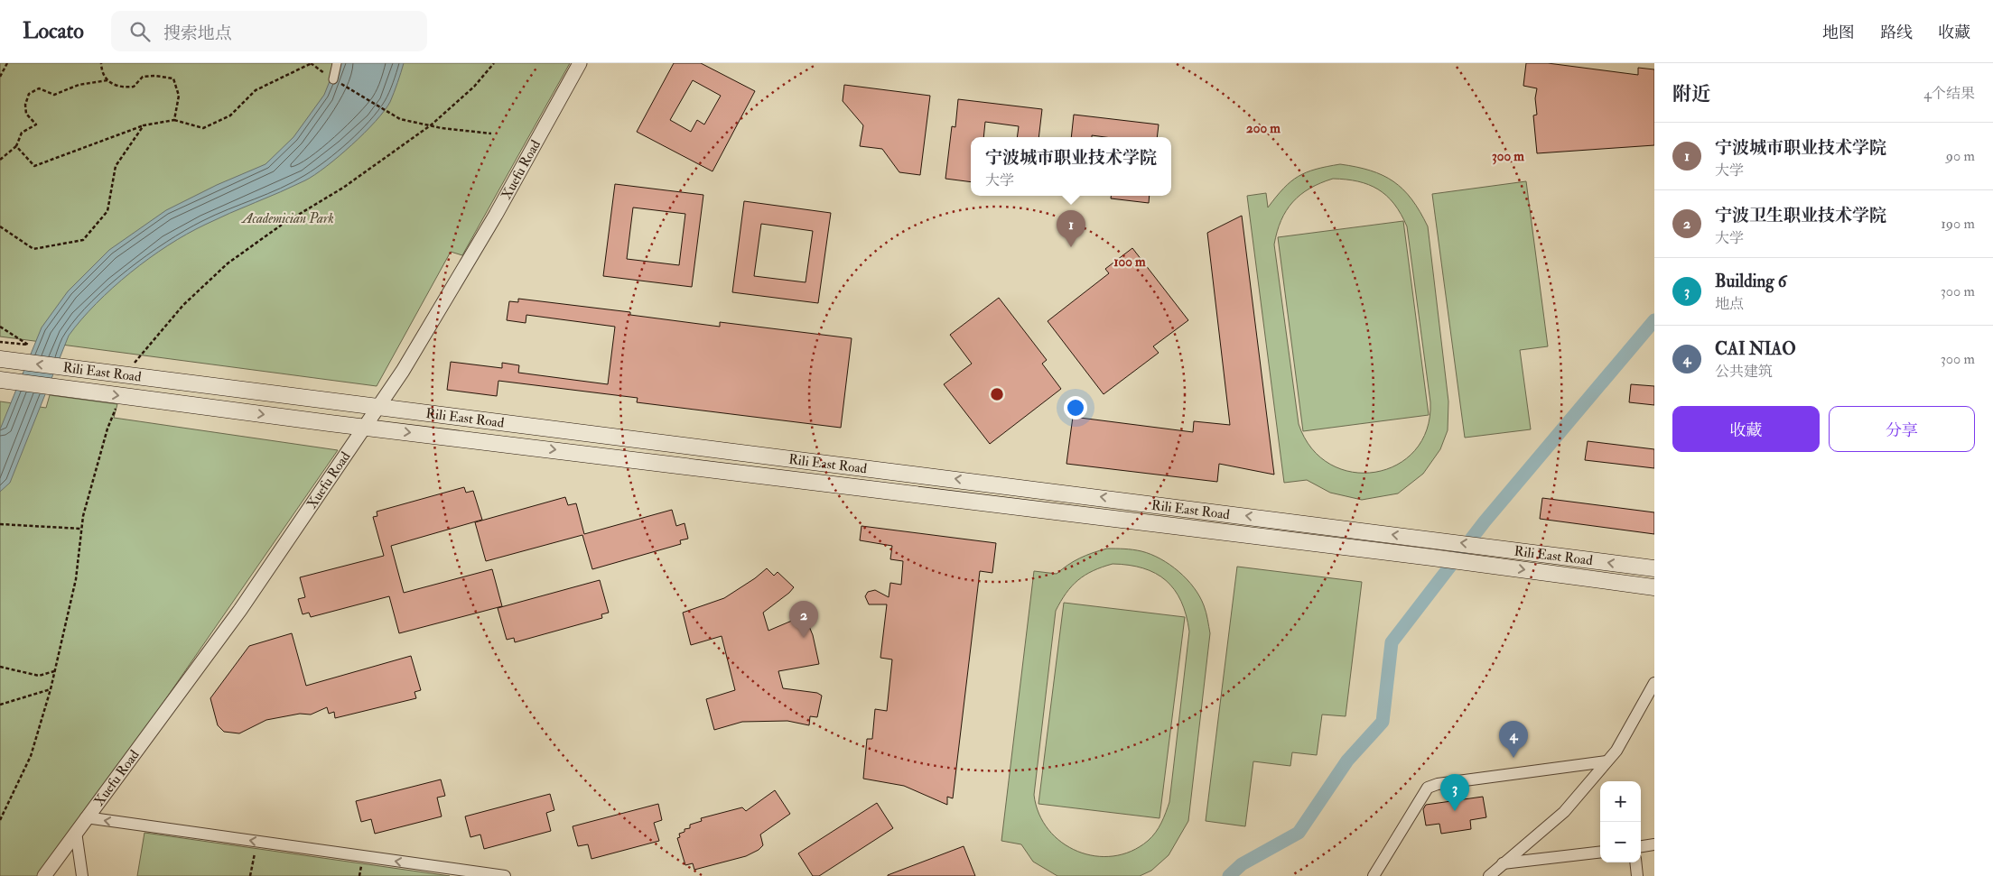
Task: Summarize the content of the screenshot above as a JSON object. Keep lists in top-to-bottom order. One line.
{"streets":{"main road":["Rili East Road"],"street":["Xuefu Road"]},"crossings":[["Xuefu Road","Rili East Road"]],"parks":["Academician Park"],"page":{"header":"Locato","search":"搜索地点","nav":["地图","路线","收藏"],"heading":["附近","4个结果"],"list":[{"mark":"1","name":"宁波城市职业技术学院","note":"大学","value":"90 m"},{"mark":"2","name":"宁波卫生职业技术学院","note":"大学","value":"190 m"},{"mark":"3","name":"Building 6","note":"地点","value":"300 m"},{"mark":"4","name":"CAI NIAO","note":"公共建筑","value":"300 m"}],"popup":["宁波城市职业技术学院","大学"],"pins":["1","2","4","3"],"buttons":["收藏","分享"],"map_buttons":["+","−"]},"rings":["200 m","300 m","100 m"]}
